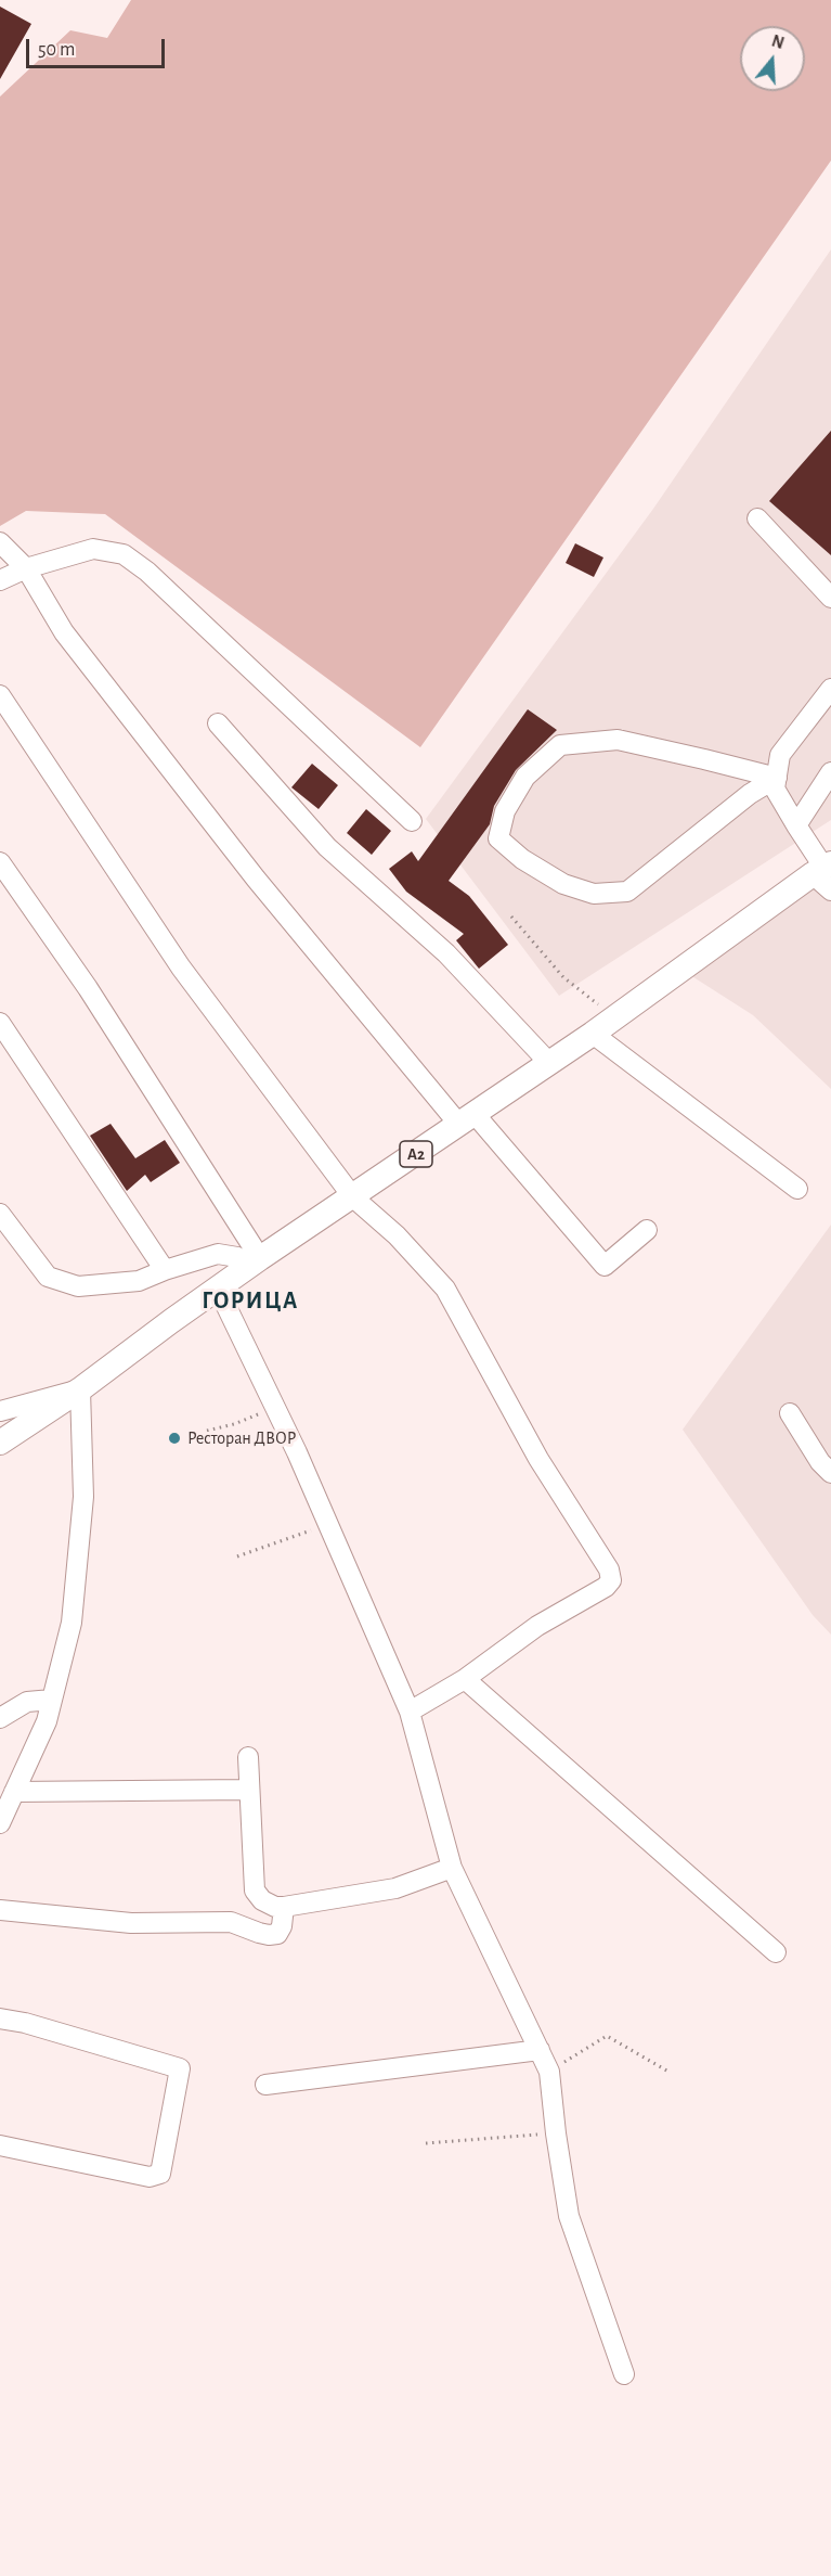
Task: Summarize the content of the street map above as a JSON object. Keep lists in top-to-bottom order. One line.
{"streets":{"main road":["A2"]},"districts":["ГОРИЦА"],"places":["Ресторан ДВОР"],"scale_bar":"50 m","north":"top"}
